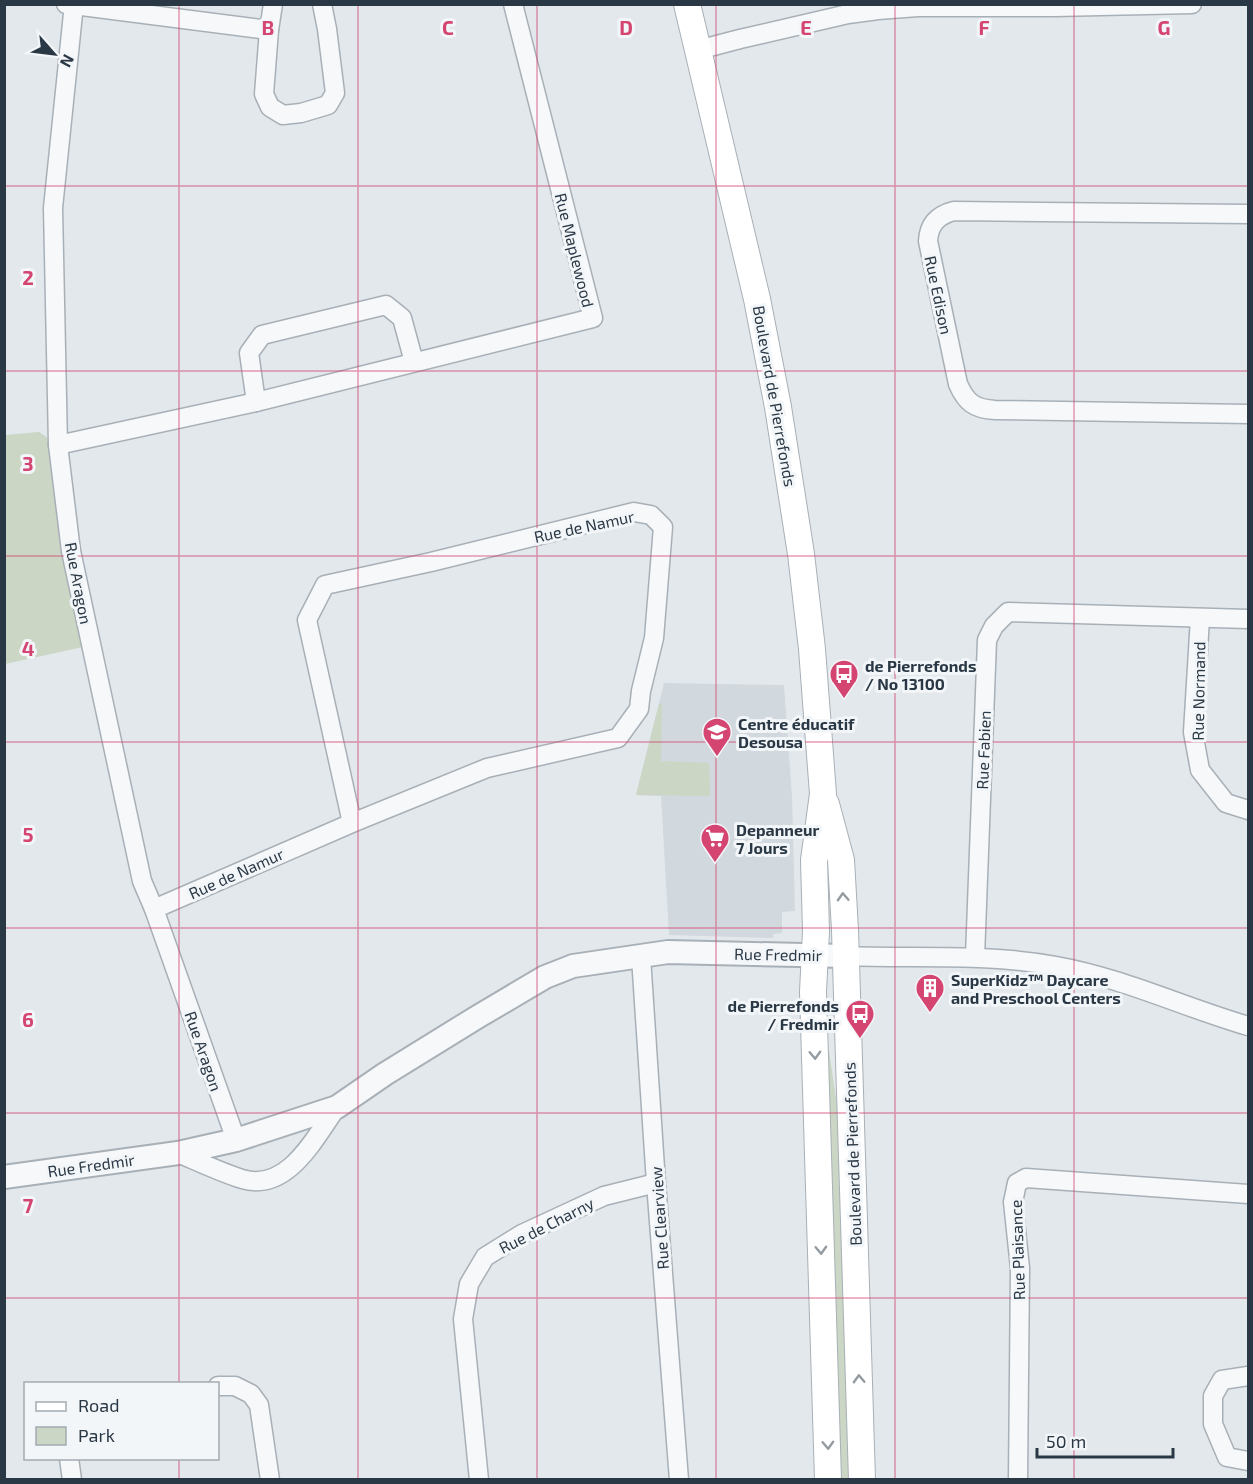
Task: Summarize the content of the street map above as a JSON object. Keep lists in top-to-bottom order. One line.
{"streets":{"main road":["Boulevard de Pierrefonds"],"street":["Rue Maplewood","Rue Edison","Rue de Namur","Rue Aragon","Rue Normand","Rue Fabien","Rue Fredmir","Rue Clearview","Rue de Charny","Rue Plaisance"]},"crossings":[["Rue Maplewood","Rue Aragon"],["Boulevard de Pierrefonds","Rue Fredmir"],["Rue de Namur","Rue Aragon"],["Rue Aragon","Rue Fredmir"],["Rue Normand","Rue Fabien"],["Rue Fabien","Rue Fredmir"],["Rue Fredmir","Rue Clearview"],["Rue Clearview","Rue de Charny"]],"places":{"bus stop":["de Pierrefonds / No 13100","de Pierrefonds / Fredmir"],"school or university":["Centre éducatif Desousa"],"supermarket":["Depanneur 7 Jours"],"building":["SuperKidz™ Daycare and Preschool Centers"]},"legend":["Road","Park"],"scale_bar":"50 m","north":"bottom right","grid":{"columns":["B","C","D","E","F","G"],"rows":["2","3","4","5","6","7"]}}
